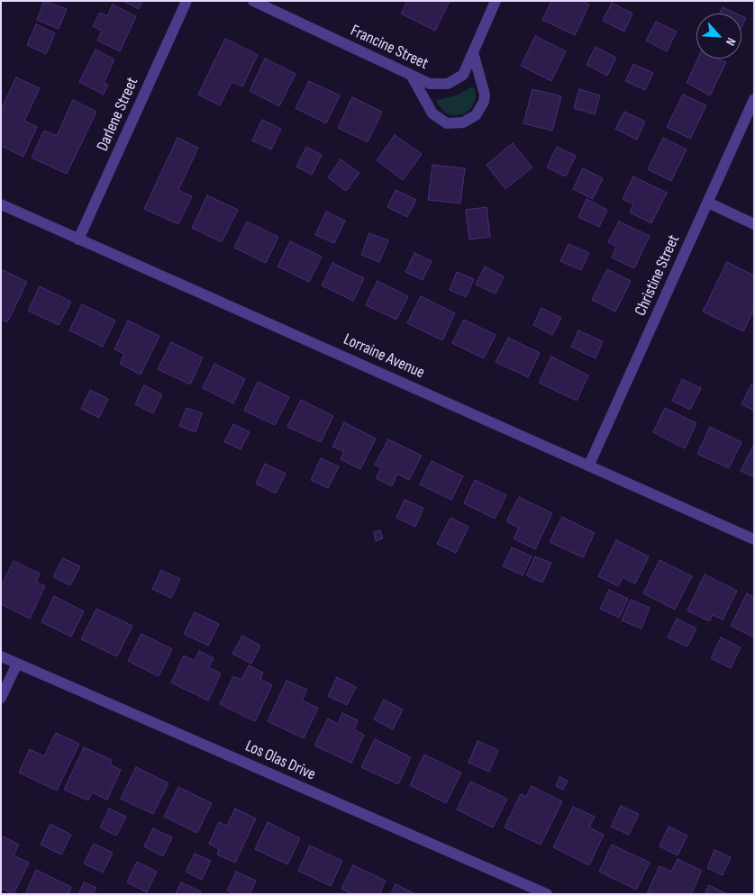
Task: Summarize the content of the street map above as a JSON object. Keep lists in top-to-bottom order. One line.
{"streets":{"street":["Francine Street","Darlene Street","Christine Street","Lorraine Avenue","Los Olas Drive"]},"crossings":[["Darlene Street","Lorraine Avenue"],["Christine Street","Lorraine Avenue"]],"north":"bottom right"}
